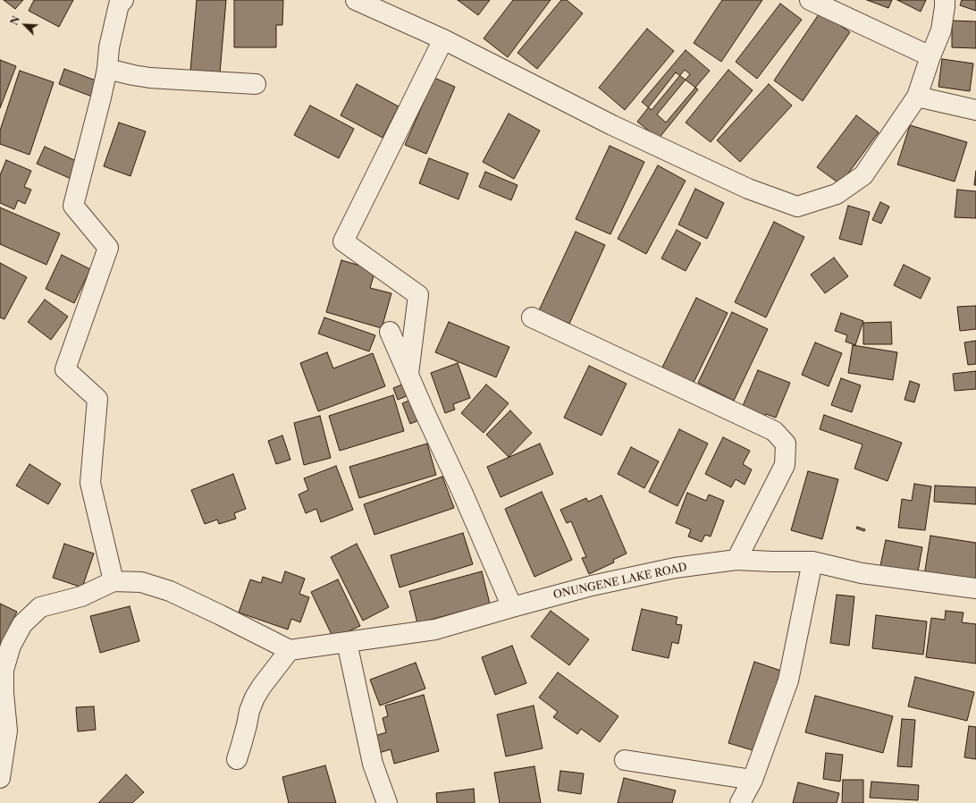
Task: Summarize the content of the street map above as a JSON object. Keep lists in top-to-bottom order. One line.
{"streets":{"street":["ONUNGENE LAKE ROAD"]},"north":"top left"}
